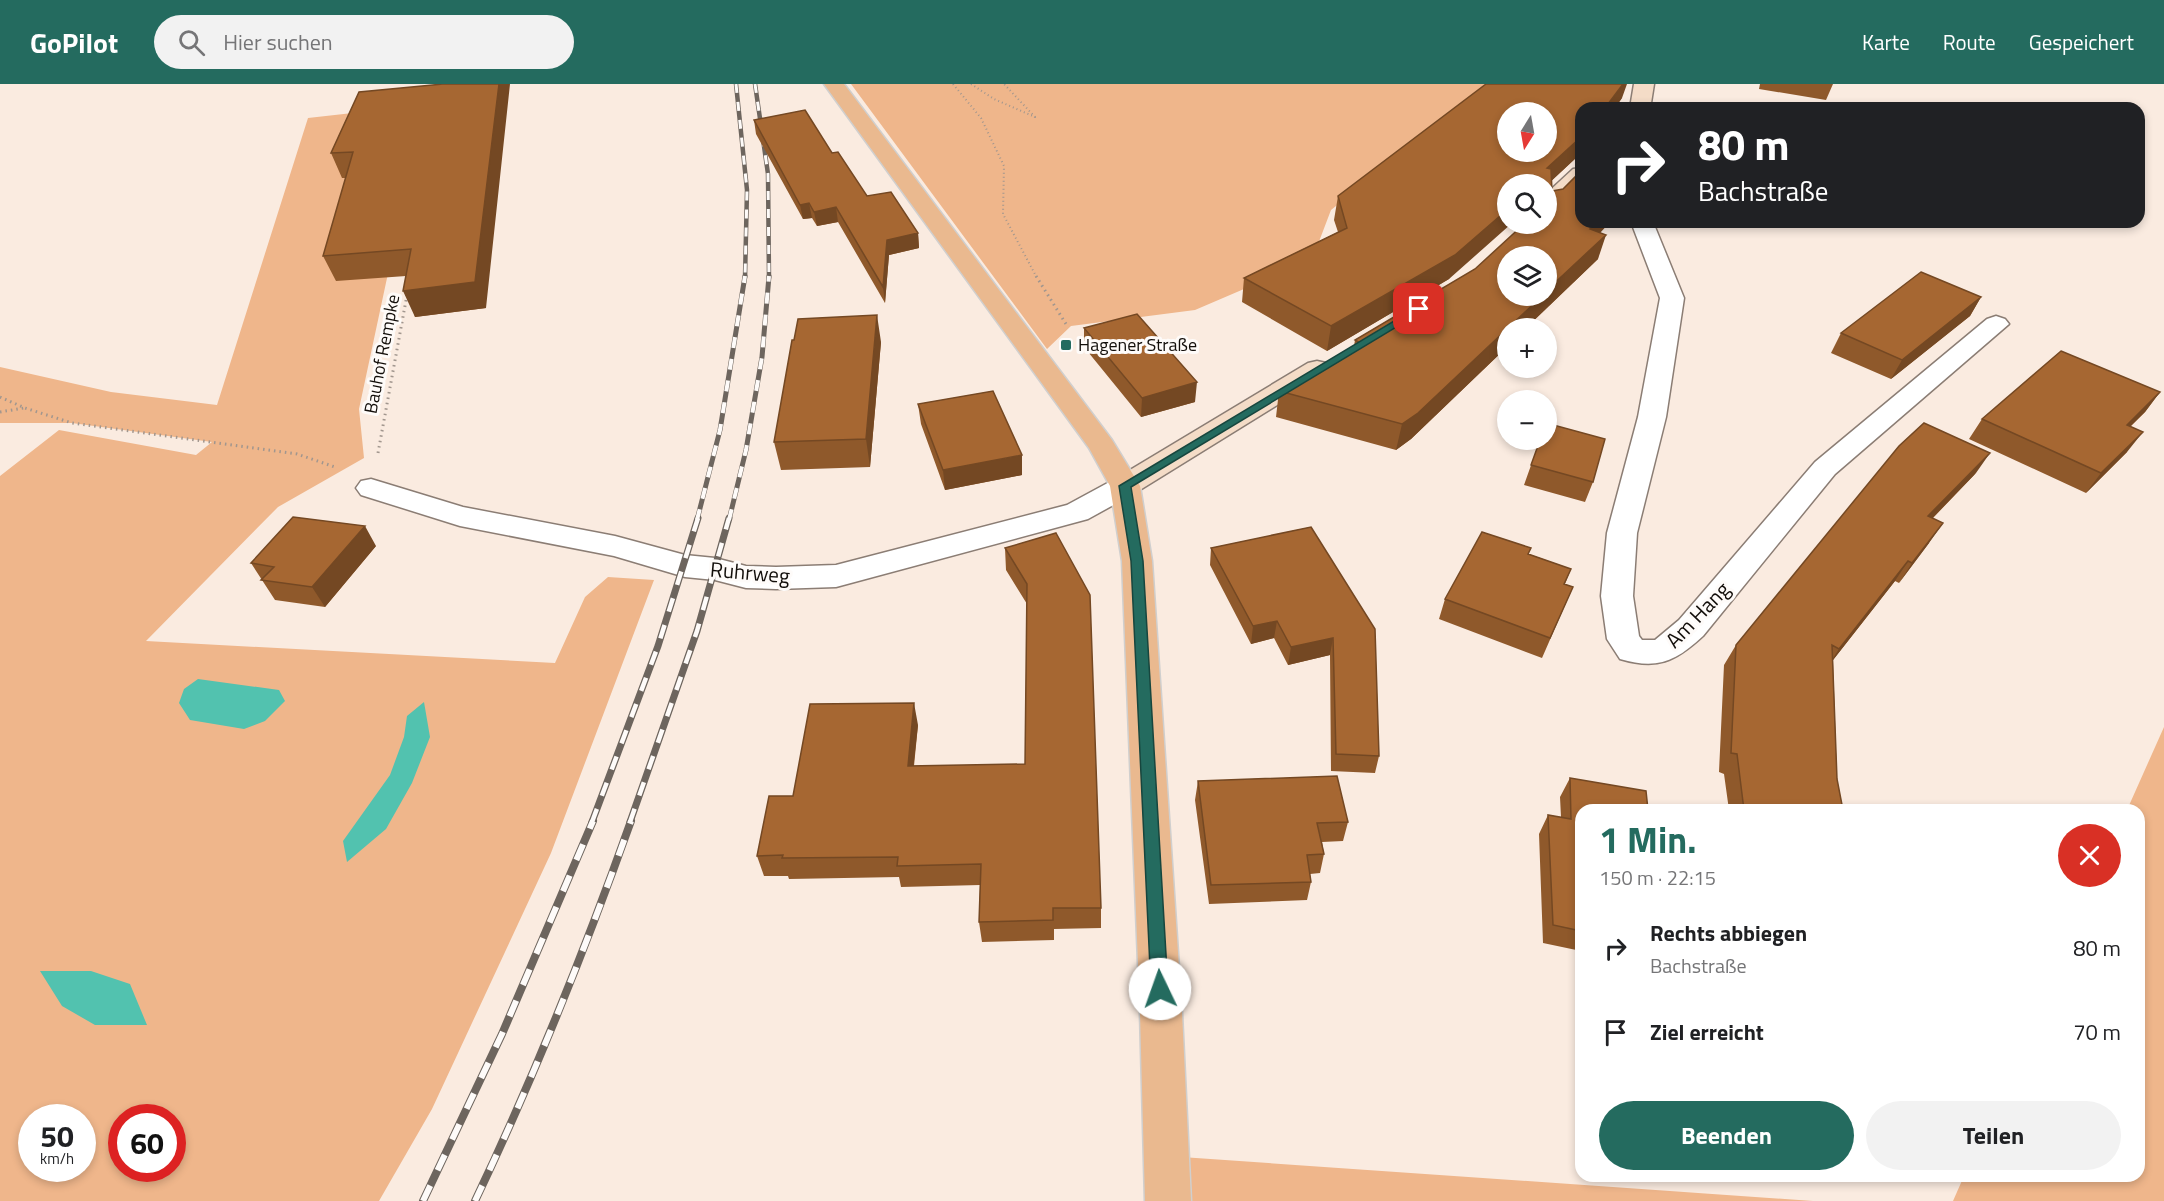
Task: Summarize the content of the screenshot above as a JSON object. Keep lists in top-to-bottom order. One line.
{"streets":{"street":["Ruhrweg","Am Hang"],"path":["Bauhof Rempke"]},"crossings":[["Bauhof Rempke","Ruhrweg"]],"places":{"transit":["Hagener Straße"]},"north":"bottom","page":{"header":"GoPilot","search":"Hier suchen","nav":["Karte","Route","Gespeichert"],"map_buttons":["+","−"],"turn":["80 m","Bachstraße"],"heading":["1 Min.","150 m · 22:15"],"list":[{"name":"Rechts abbiegen","note":"Bachstraße","value":"80 m"},{"name":"Ziel erreicht","value":"70 m"}],"buttons":["Beenden","Teilen"],"speed":"50 km/h","limit":"60"}}
